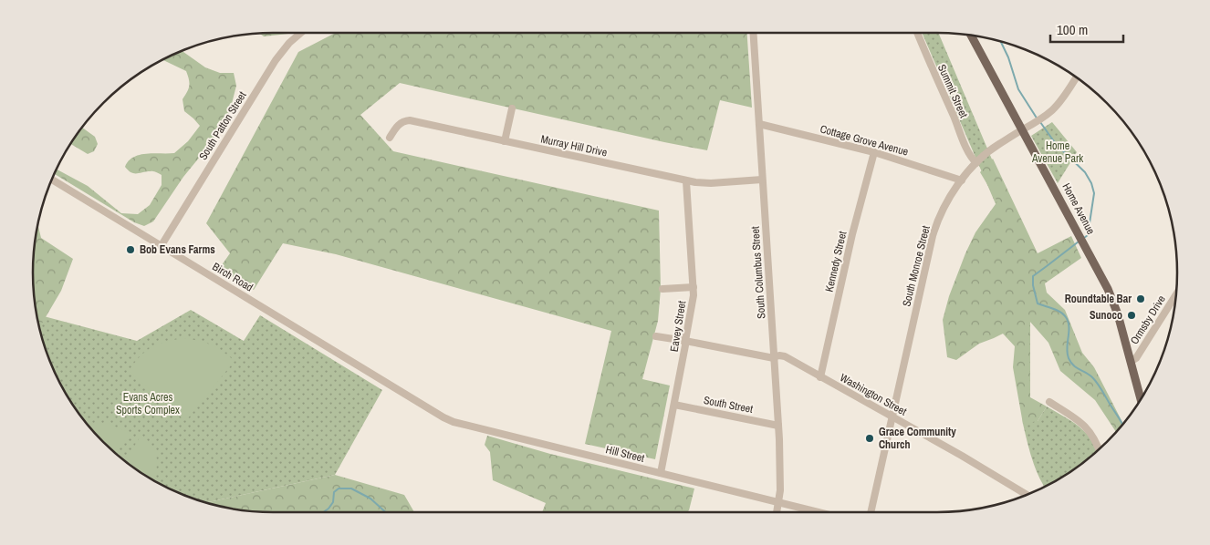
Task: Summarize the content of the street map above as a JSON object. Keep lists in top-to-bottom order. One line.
{"streets":{"main road":["Home Avenue"],"street":["Summit Street","South Patton Street","Cottage Grove Avenue","Murray Hill Drive","Kennedy Street","South Monroe Street","South Columbus Street","Birch Road","Ormsby Drive","Eavey Street","Washington Street","South Street","Hill Street"]},"crossings":[["Summit Street","South Monroe Street"],["South Patton Street","Birch Road"],["Cottage Grove Avenue","Kennedy Street"],["Cottage Grove Avenue","South Monroe Street"],["Cottage Grove Avenue","South Columbus Street"],["Murray Hill Drive","South Columbus Street"],["Murray Hill Drive","Eavey Street"],["Home Avenue","South Monroe Street"],["Home Avenue","Ormsby Drive"],["Kennedy Street","Washington Street"],["South Monroe Street","Washington Street"],["South Columbus Street","Washington Street"],["South Columbus Street","South Street"],["South Columbus Street","Hill Street"],["Birch Road","Hill Street"],["Eavey Street","Washington Street"],["Eavey Street","South Street"],["Eavey Street","Hill Street"]],"parks":["Home Avenue Park","Evans Acres Sports Complex"],"places":["Bob Evans Farms","Roundtable Bar","Sunoco","Grace Community Church"],"scale_bar":"100 m"}
